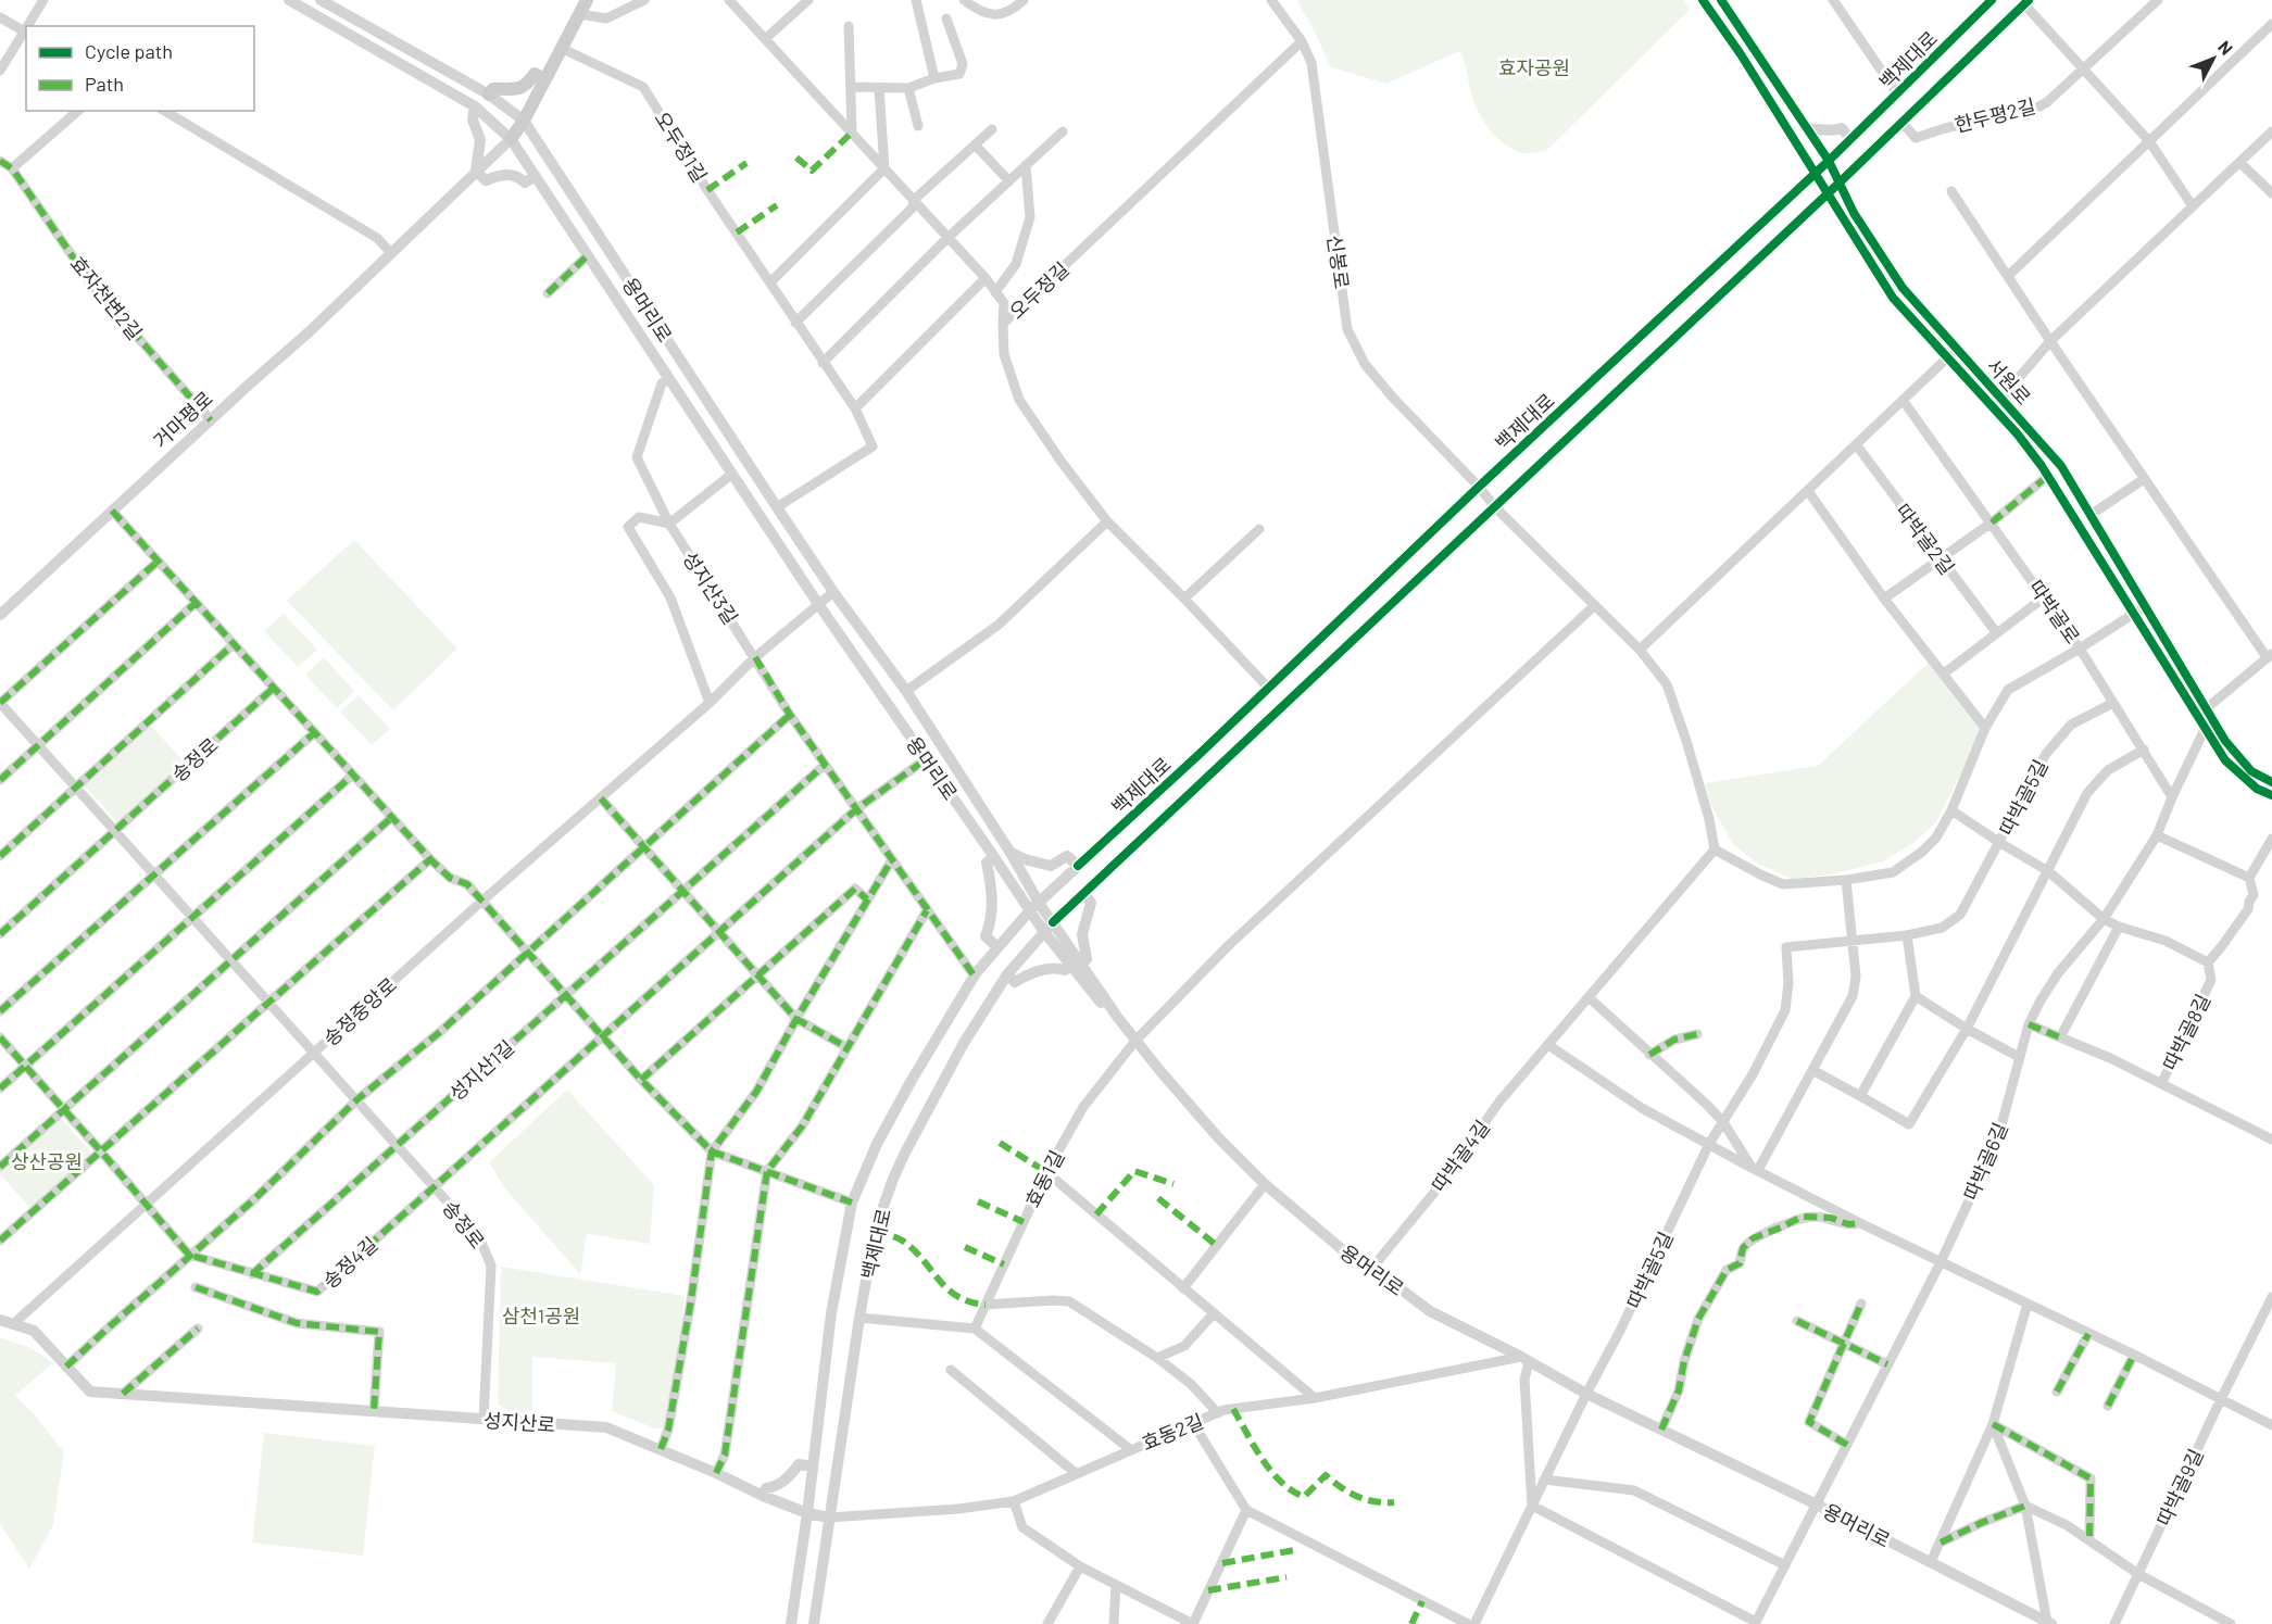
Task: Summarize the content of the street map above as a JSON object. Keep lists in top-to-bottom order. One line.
{"streets":{"main road":["거마평로"],"street":["백제대로","한두평2길","오두정1길","신봉로","오두정길","효자천변2길","용머리로","서원로","따박골2길","성지산3길","따박골로","송정로","따박골5길","송정중앙로","따박골8길","성지산1길","따박골4길","따박골6길","효동1길","송정4길","성지산로","효동2길","따박골9길"]},"crossings":[["백제대로","한두평2길"],["백제대로","신봉로"],["백제대로","용머리로"],["백제대로","서원로"],["백제대로","성지산3길"],["백제대로","성지산로"],["백제대로","효동2길"],["오두정1길","거마평로"],["신봉로","오두정길"],["신봉로","따박골4길"],["효자천변2길","거마평로"],["용머리로","거마평로"],["용머리로","성지산3길"],["용머리로","따박골5길"],["용머리로","송정중앙로"],["용머리로","따박골4길"],["용머리로","따박골6길"],["용머리로","효동1길"],["용머리로","효동2길"],["서원로","따박골6길"],["성지산3길","송정중앙로"],["성지산3길","성지산1길"],["따박골로","따박골5길"],["송정로","송정중앙로"],["송정로","성지산1길"],["송정로","송정4길"],["송정로","성지산로"],["송정중앙로","성지산로"],["성지산로","효동2길"]],"parks":["효자공원","상산공원","삼천1공원"],"legend":["Cycle path","Path"],"north":"top right"}
